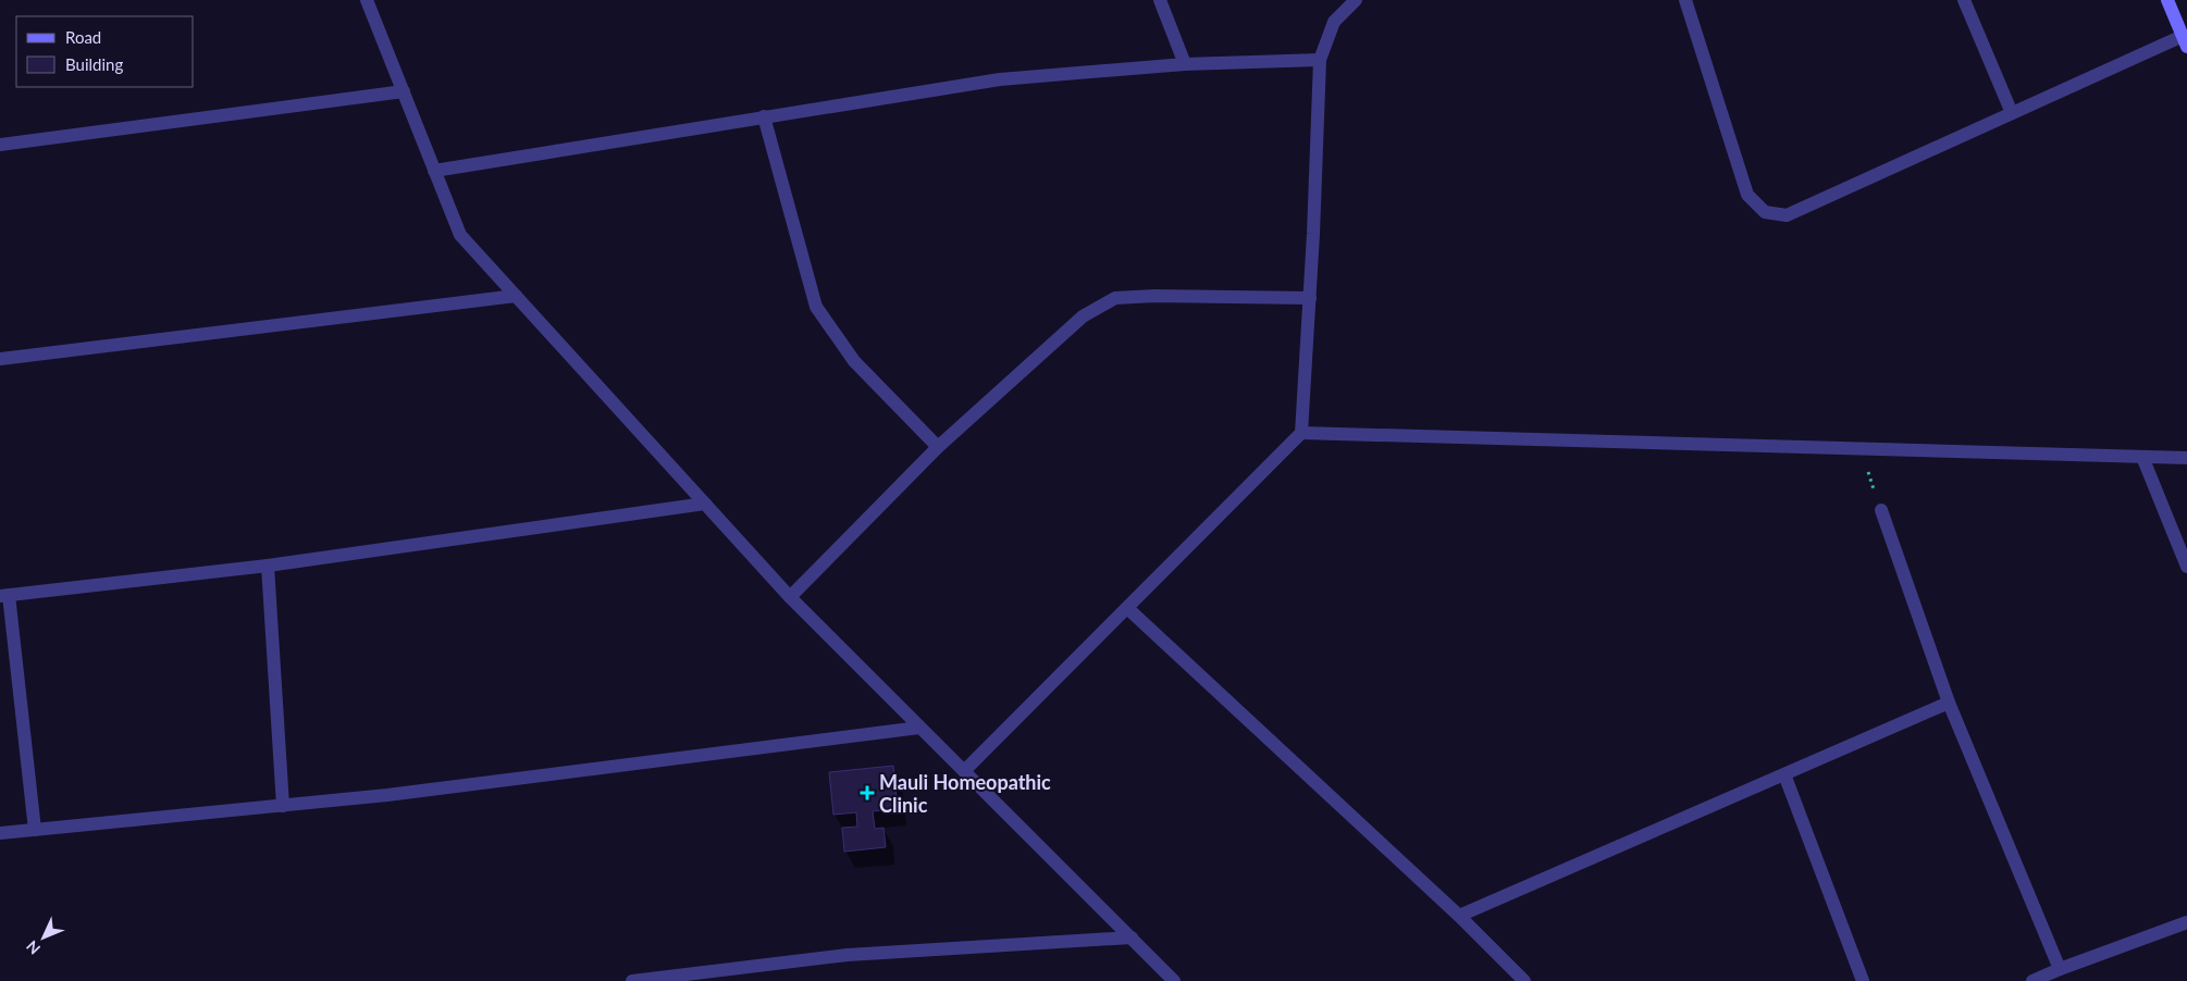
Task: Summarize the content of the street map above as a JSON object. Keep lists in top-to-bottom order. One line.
{"places":{"health":["Mauli Homeopathic Clinic"]},"legend":["Road","Building"],"north":"bottom left"}
